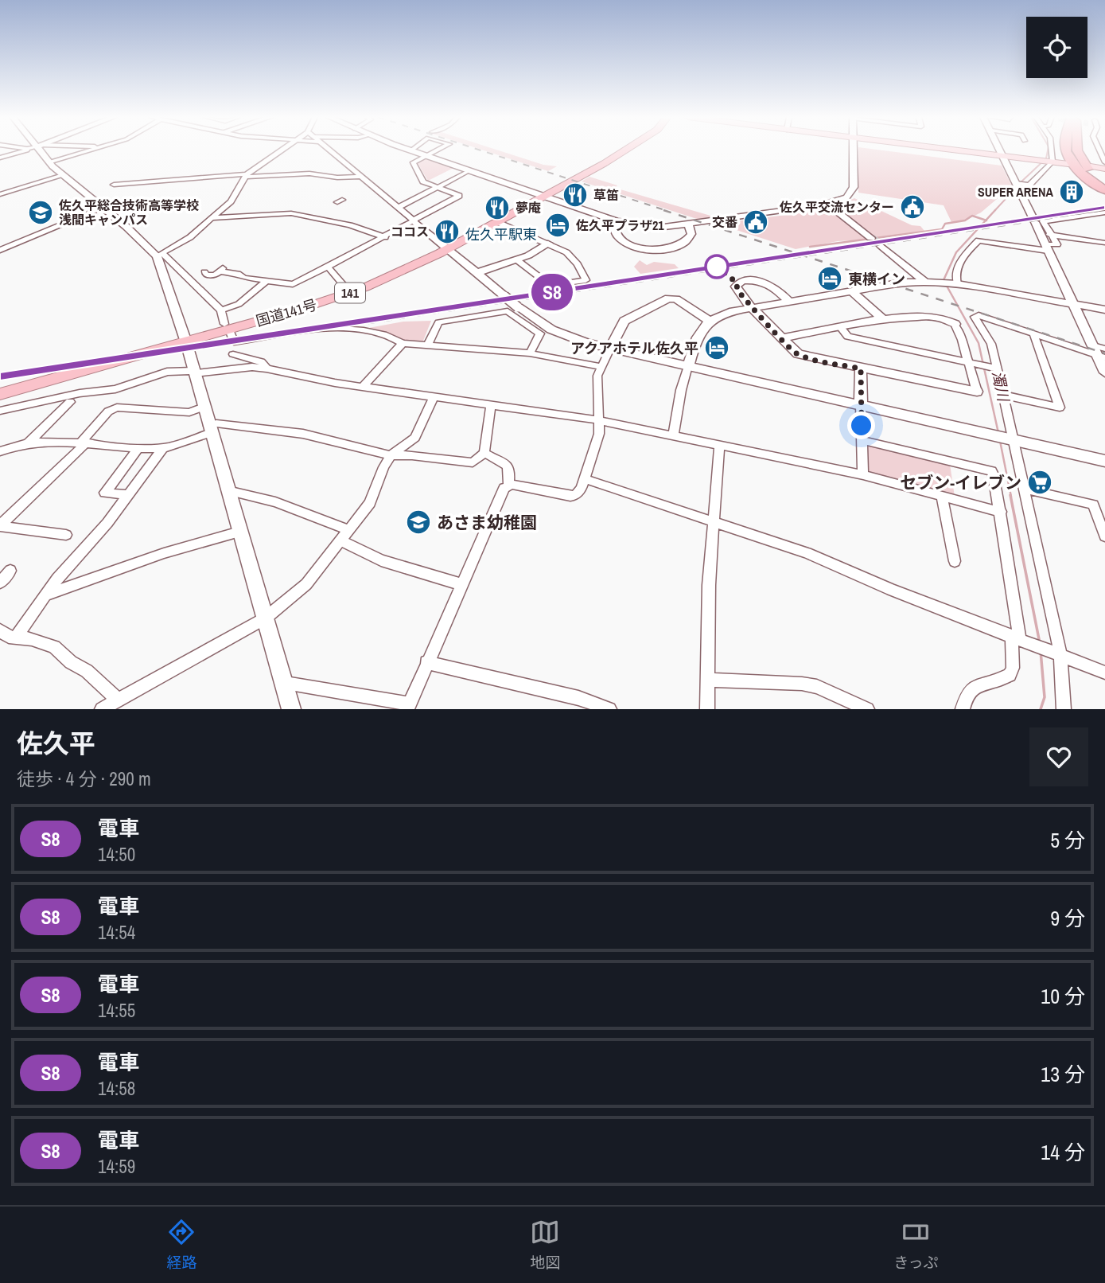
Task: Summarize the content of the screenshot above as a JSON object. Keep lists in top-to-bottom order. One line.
{"streets":{"highway":["141","国道141号"]},"districts":["佐久平駅東"],"water":["濁川"],"places":{"building":["SUPER ARENA"],"restaurant":["草笛","夢庵","ココス"],"public building":["佐久平交流センター","交番"],"school or university":["佐久平総合技術高等学校 浅間キャンパス","あさま幼稚園"],"hotel":["佐久平プラザ21","東横イン","アクアホテル佐久平"],"supermarket":["セブン-イレブン"]},"page":{"on_map":"S8","heading":["佐久平","徒歩 · 4 分 · 290 m"],"list":[{"mark":"S8","name":"電車","note":"14:50","value":"5 分"},{"mark":"S8","name":"電車","note":"14:54","value":"9 分"},{"mark":"S8","name":"電車","note":"14:55","value":"10 分"},{"mark":"S8","name":"電車","note":"14:58","value":"13 分"},{"mark":"S8","name":"電車","note":"14:59","value":"14 分"}],"tabs":["経路","地図","きっぷ"]}}
